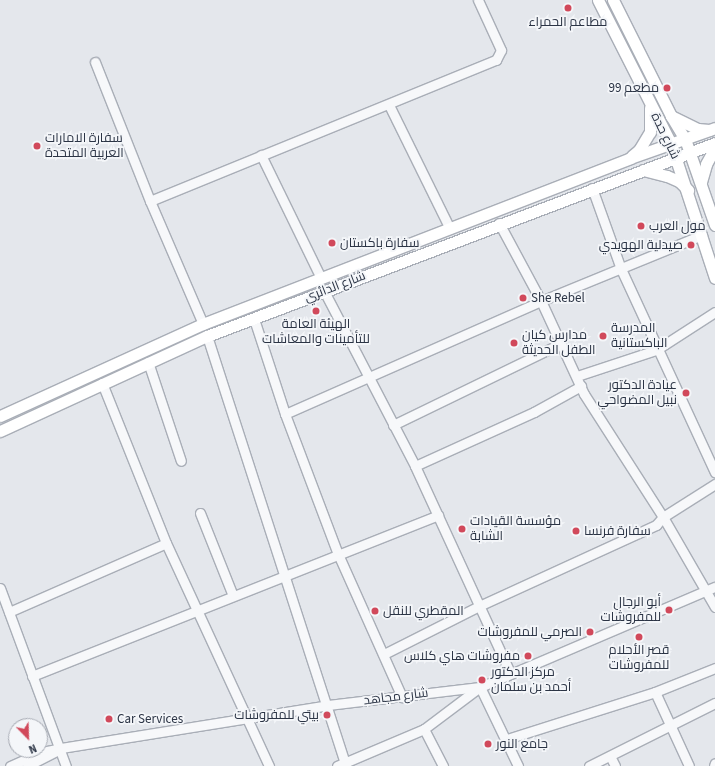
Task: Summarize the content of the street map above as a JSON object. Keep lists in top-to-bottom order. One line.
{"streets":{"main road":["شارع حدة","شارع الدائري"],"street":["شارع مجاهد"]},"crossings":[["شارع حدة","شارع الدائري"]],"places":["مطاعم الحمراء","مطعم 99","سفارة الامارات العربية المتحدة","مول العرب","سفارة باكستان","صيدلية الهويدي","She Rebel","الهيئة العامة للتأمينات والمعاشات","المدرسة الباكستانية","مدارس كيان الطفل الحديثة","عيادة الدكتور نبيل المضواحي","مؤسسة القيادات الشابة","سفارة فرنسا","أبو الرجال للمفروشات","المقطري للنقل","الصرمي للمفروشات","قصر الأحلام للمفروشات","مفروشات هاي كلاس","مركز الدكتور أحمد بن سلمان","بيتي للمفروشات","Car Services","جامع النور"],"north":"bottom right"}
